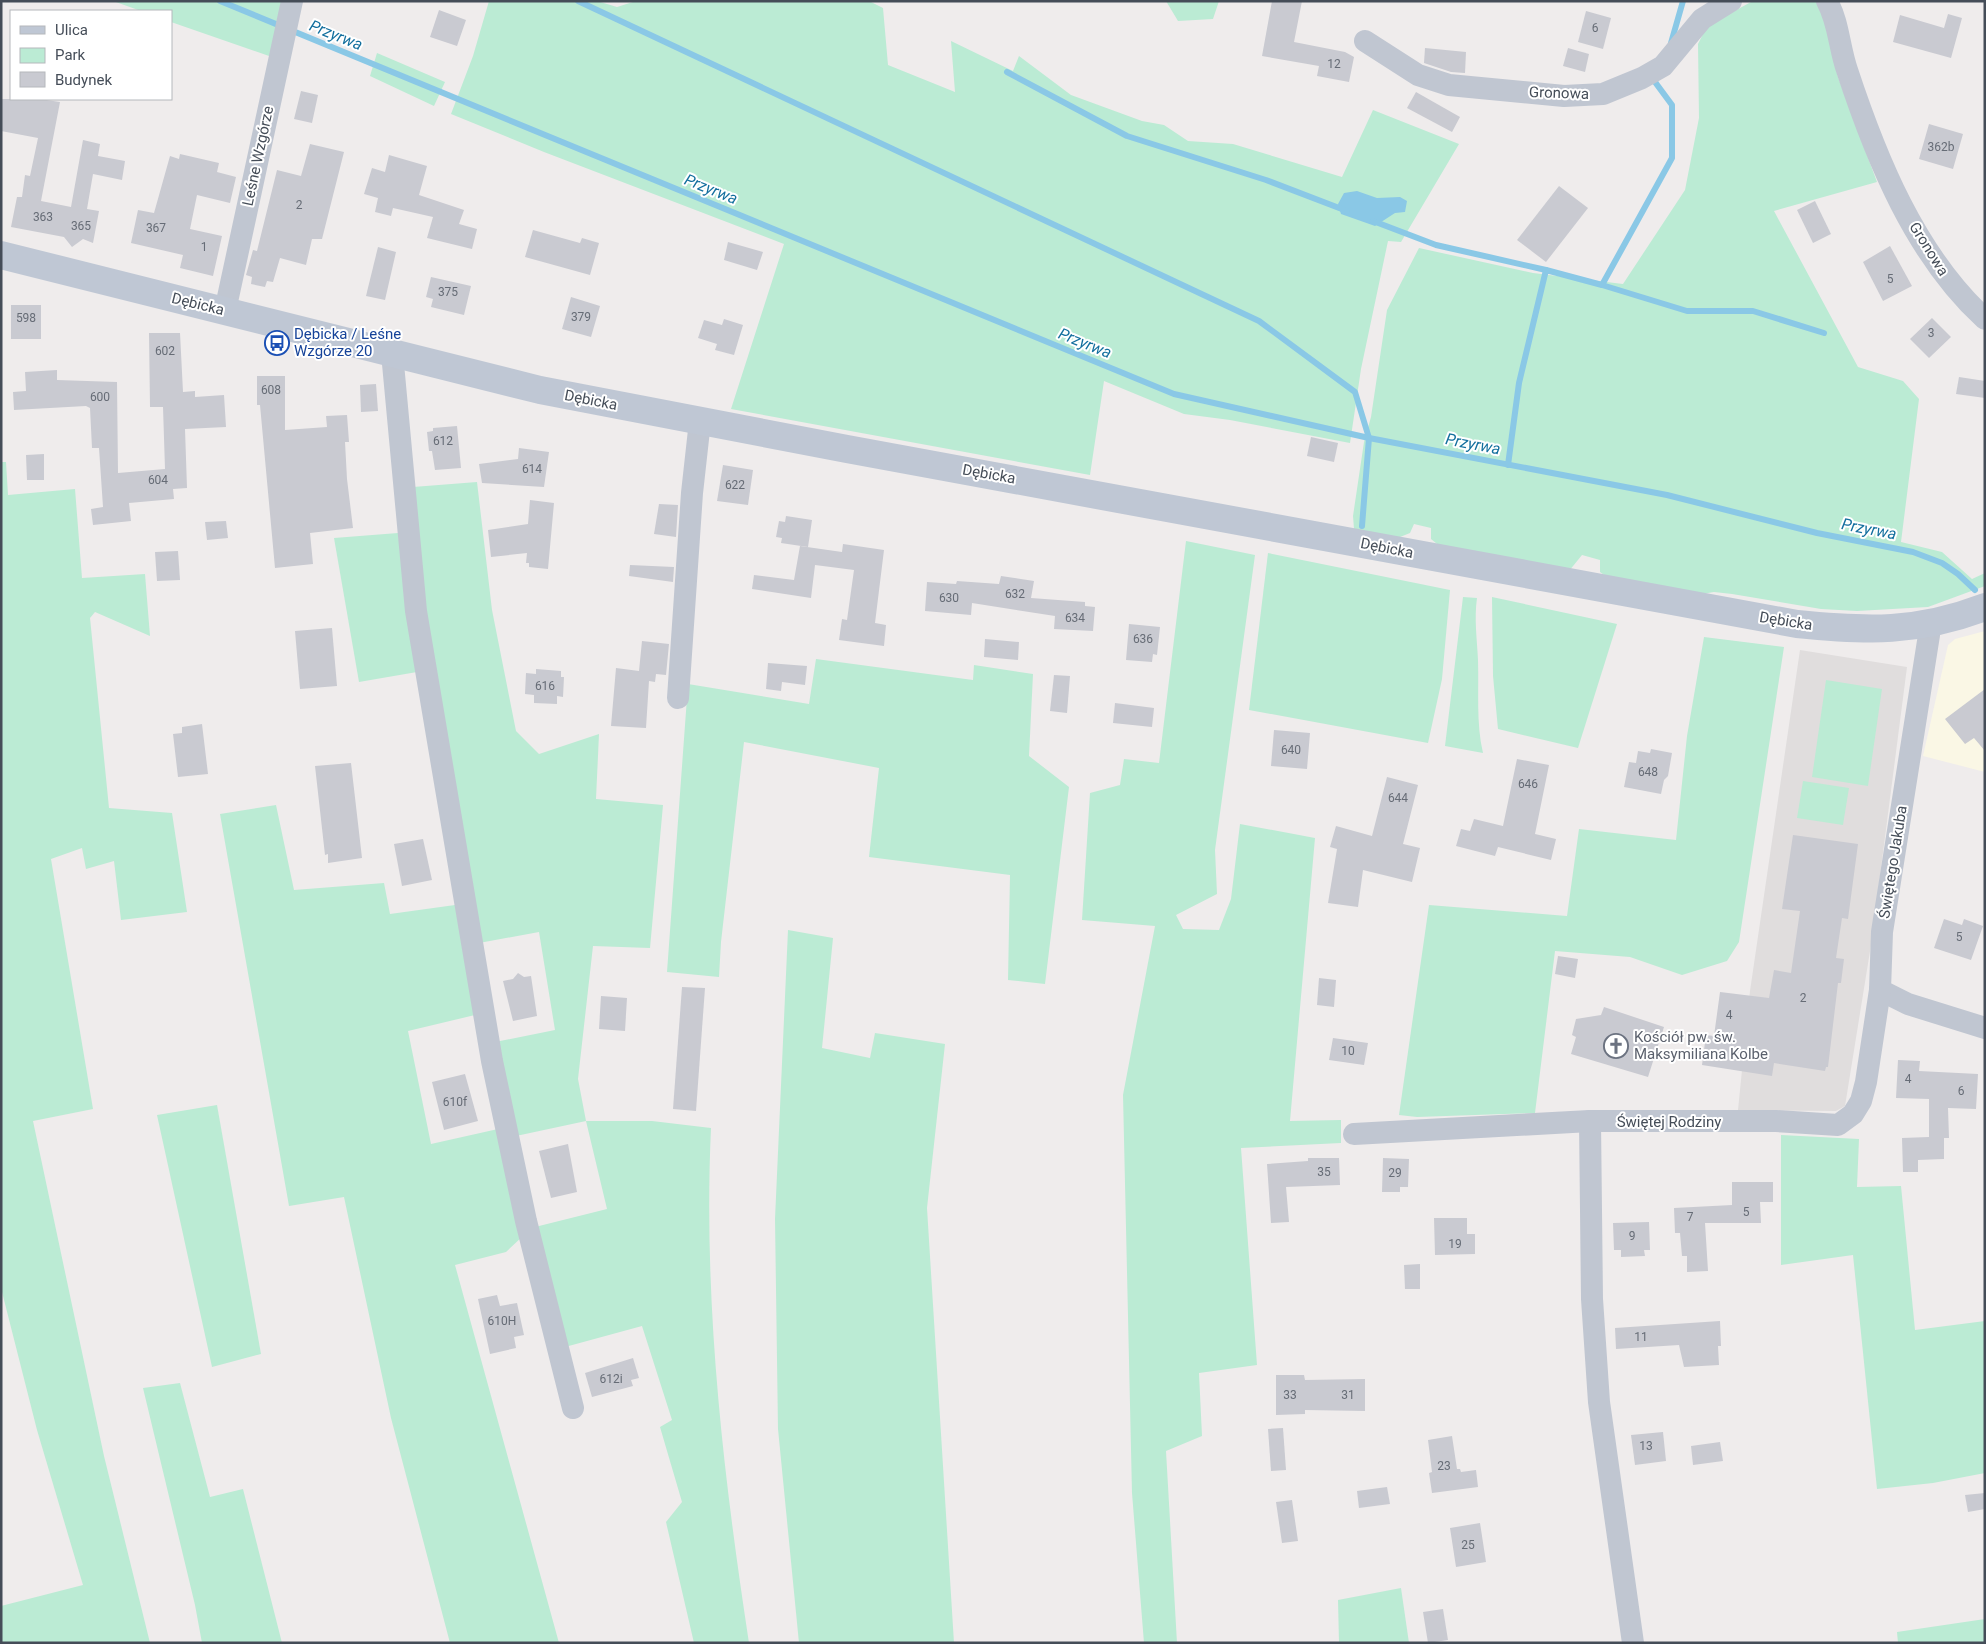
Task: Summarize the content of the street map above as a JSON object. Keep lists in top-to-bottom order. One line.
{"streets":{"street":["Gronowa","Leśne Wzgórze","Dębicka","Świętego Jakuba","Świętej Rodziny"]},"crossings":[["Leśne Wzgórze","Dębicka"],["Dębicka","Świętego Jakuba"],["Świętego Jakuba","Świętej Rodziny"]],"water":["Przyrwa"],"places":{"bus stop":["Dębicka / Leśne Wzgórze 20"],"church":["Kościół pw. św. Maksymiliana Kolbe"]},"house_numbers":["6","12","362b","2","363","365","367","1","5","375","379","598","3","602","608","600","612","614","604","622","632","630","634","636","616","640","648","646","644","5","2","4","10","4","6","610f","35","29","5","7","9","19","610H","11","612i","33","31","13","23","25"],"legend":["Ulica","Park","Budynek"]}
